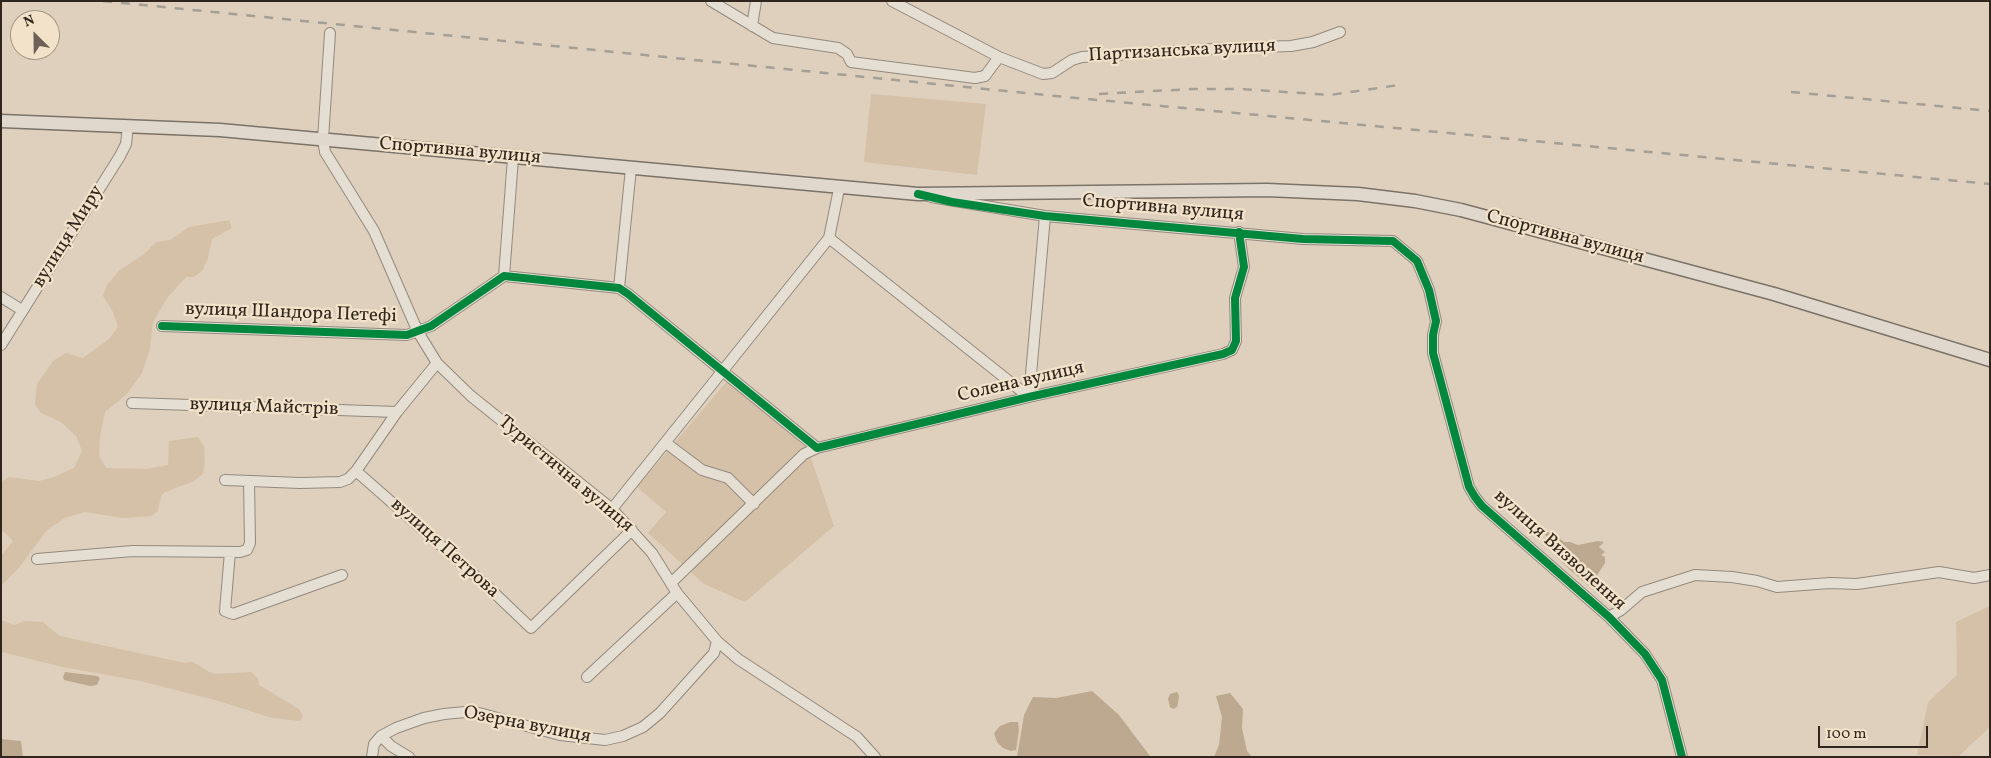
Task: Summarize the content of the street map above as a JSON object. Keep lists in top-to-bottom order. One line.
{"streets":{"main road":["Спортивна вулиця"],"street":["Партизанська вулиця","вулиця Миру","вулиця Шандора Петефі","Солена вулиця","вулиця Майстрів","Туристична вулиця","вулиця Петрова","вулиця Визволення","Озерна вулиця"]},"crossings":[["Спортивна вулиця","вулиця Миру"],["Спортивна вулиця","Солена вулиця"],["Спортивна вулиця","Туристична вулиця"],["Спортивна вулиця","вулиця Визволення"],["вулиця Шандора Петефі","Туристична вулиця"],["Солена вулиця","Туристична вулиця"],["Туристична вулиця","вулиця Петрова"],["Туристична вулиця","Озерна вулиця"]],"scale_bar":"100 m","north":"top left"}
